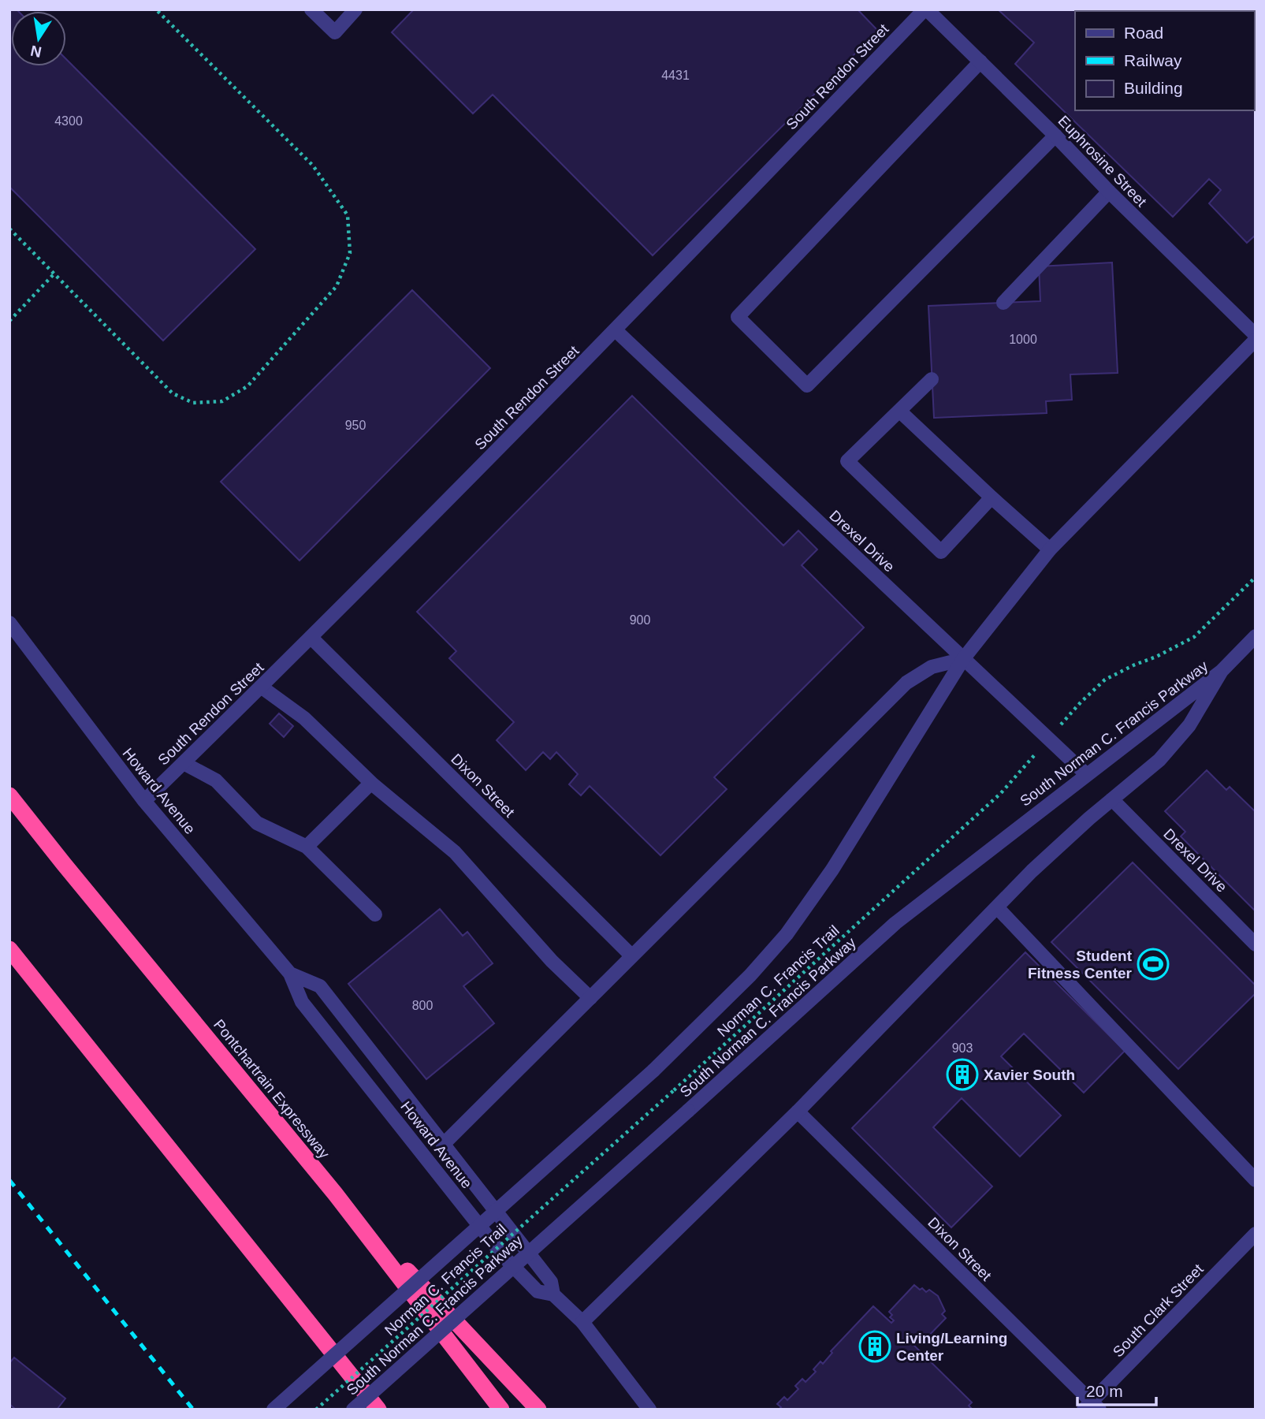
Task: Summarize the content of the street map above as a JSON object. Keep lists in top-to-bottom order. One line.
{"streets":{"highway":["Pontchartrain Expressway"],"street":["South Rendon Street","Euphrosine Street","Drexel Drive","South Norman C. Francis Parkway","Dixon Street","Howard Avenue","South Clark Street"],"path":["Norman C. Francis Trail"]},"crossings":[["South Rendon Street","Euphrosine Street"],["South Rendon Street","Drexel Drive"],["South Rendon Street","Dixon Street"],["South Rendon Street","Howard Avenue"],["Drexel Drive","South Norman C. Francis Parkway"],["Drexel Drive","Norman C. Francis Trail"],["South Norman C. Francis Parkway","Dixon Street"],["South Norman C. Francis Parkway","Howard Avenue"],["Dixon Street","South Clark Street"]],"places":{"sports":["Student Fitness Center"],"building":["Xavier South","Living/Learning Center"]},"house_numbers":["4431","4300","1000","950","900","800","903"],"legend":["Road","Railway","Building"],"scale_bar":"20 m","north":"bottom"}
